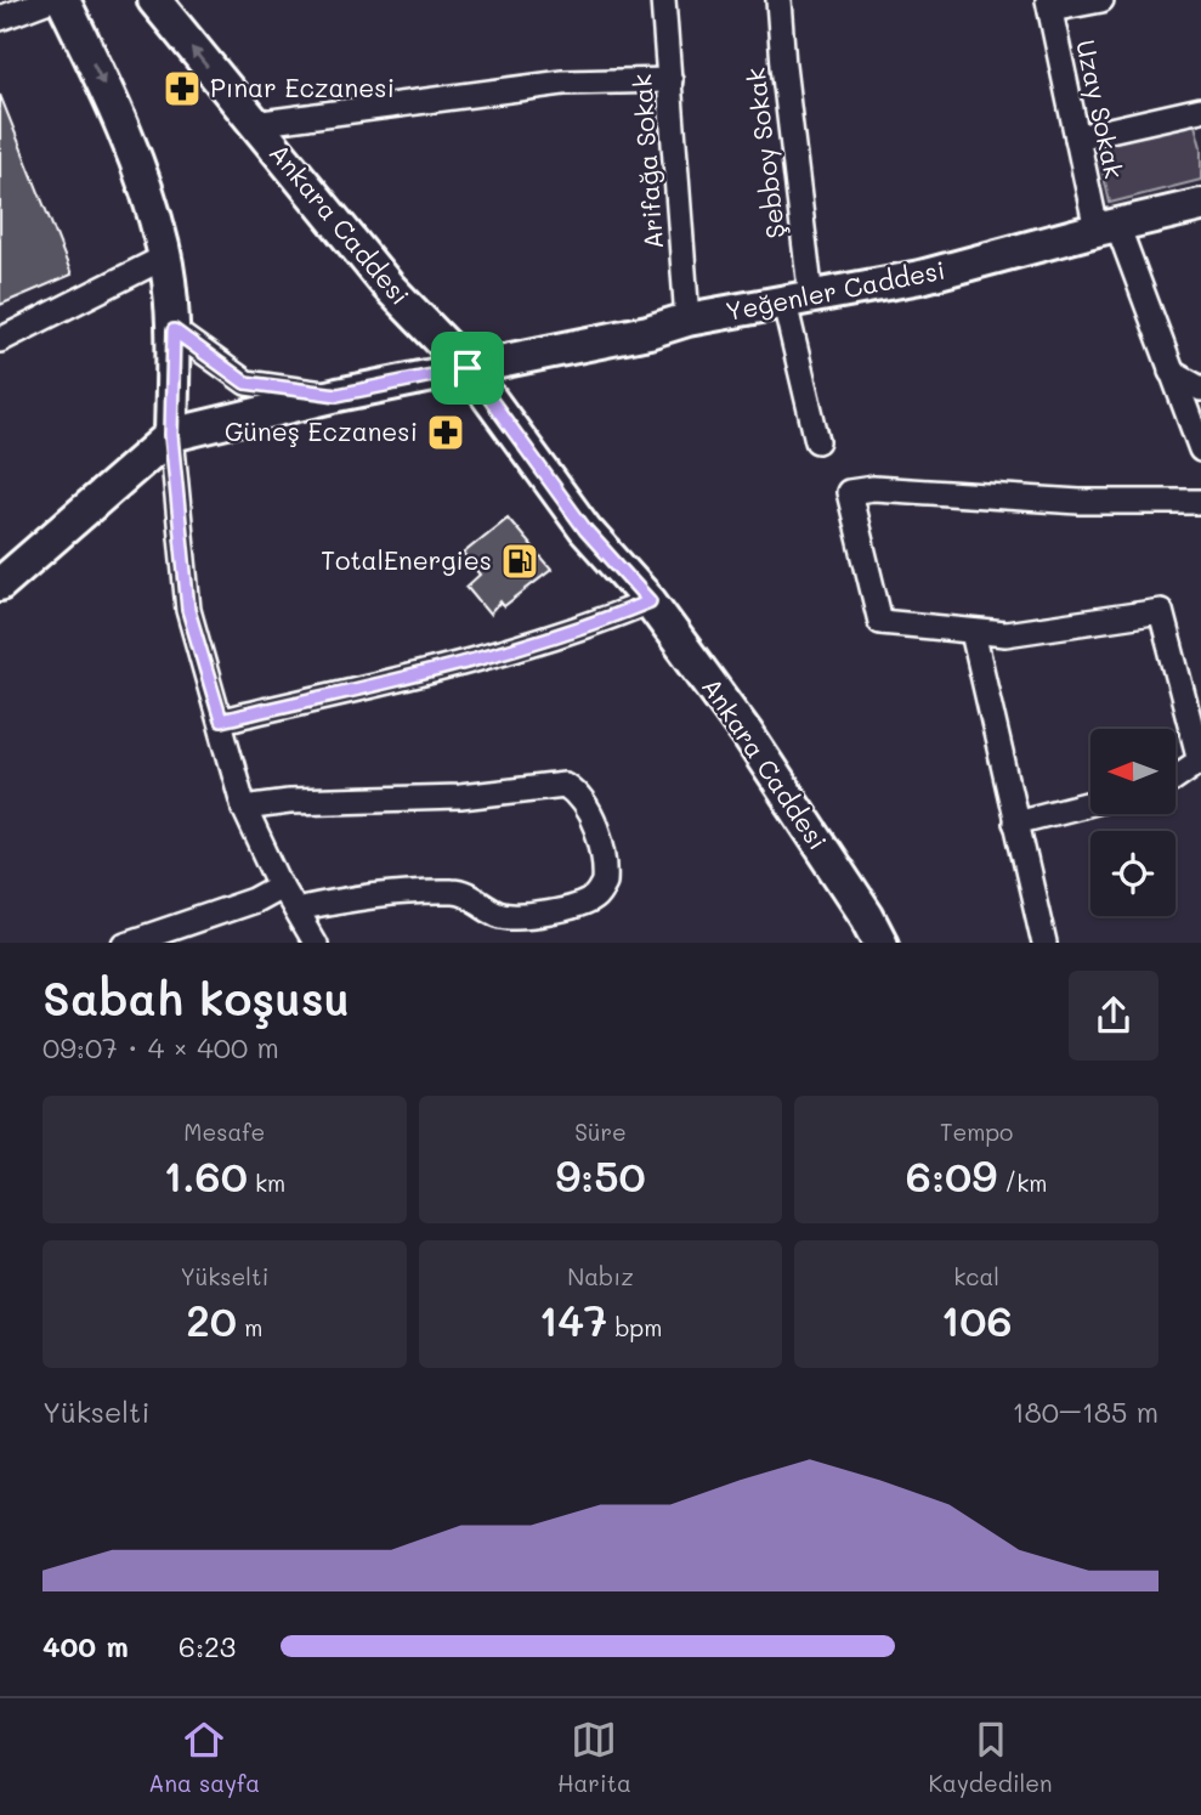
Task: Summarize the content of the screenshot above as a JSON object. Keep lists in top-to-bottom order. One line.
{"streets":{"street":["Uzay Sokak","Şebboy Sokak","Arifağa Sokak","Ankara Caddesi","Yeğenler Caddesi"]},"crossings":[["Uzay Sokak","Yeğenler Caddesi"],["Şebboy Sokak","Yeğenler Caddesi"],["Arifağa Sokak","Yeğenler Caddesi"],["Ankara Caddesi","Yeğenler Caddesi"]],"places":{"pharmacy":["Pınar Eczanesi","Güneş Eczanesi"],"fuel station":["TotalEnergies"]},"north":"left","page":{"heading":["Sabah koşusu","09:07 · 4 × 400 m"],"stats":[["Mesafe","1.60 km"],["Süre","9:50"],["Tempo","6:09 /km"],["Yükselti","20 m"],["Nabız","147 bpm"],["kcal","106"]],"chart":["Yükselti","180–185 m"],"list":[{"name":"400 m","note":"6:23"}],"tabs":["Ana sayfa","Harita","Kaydedilen"]}}
